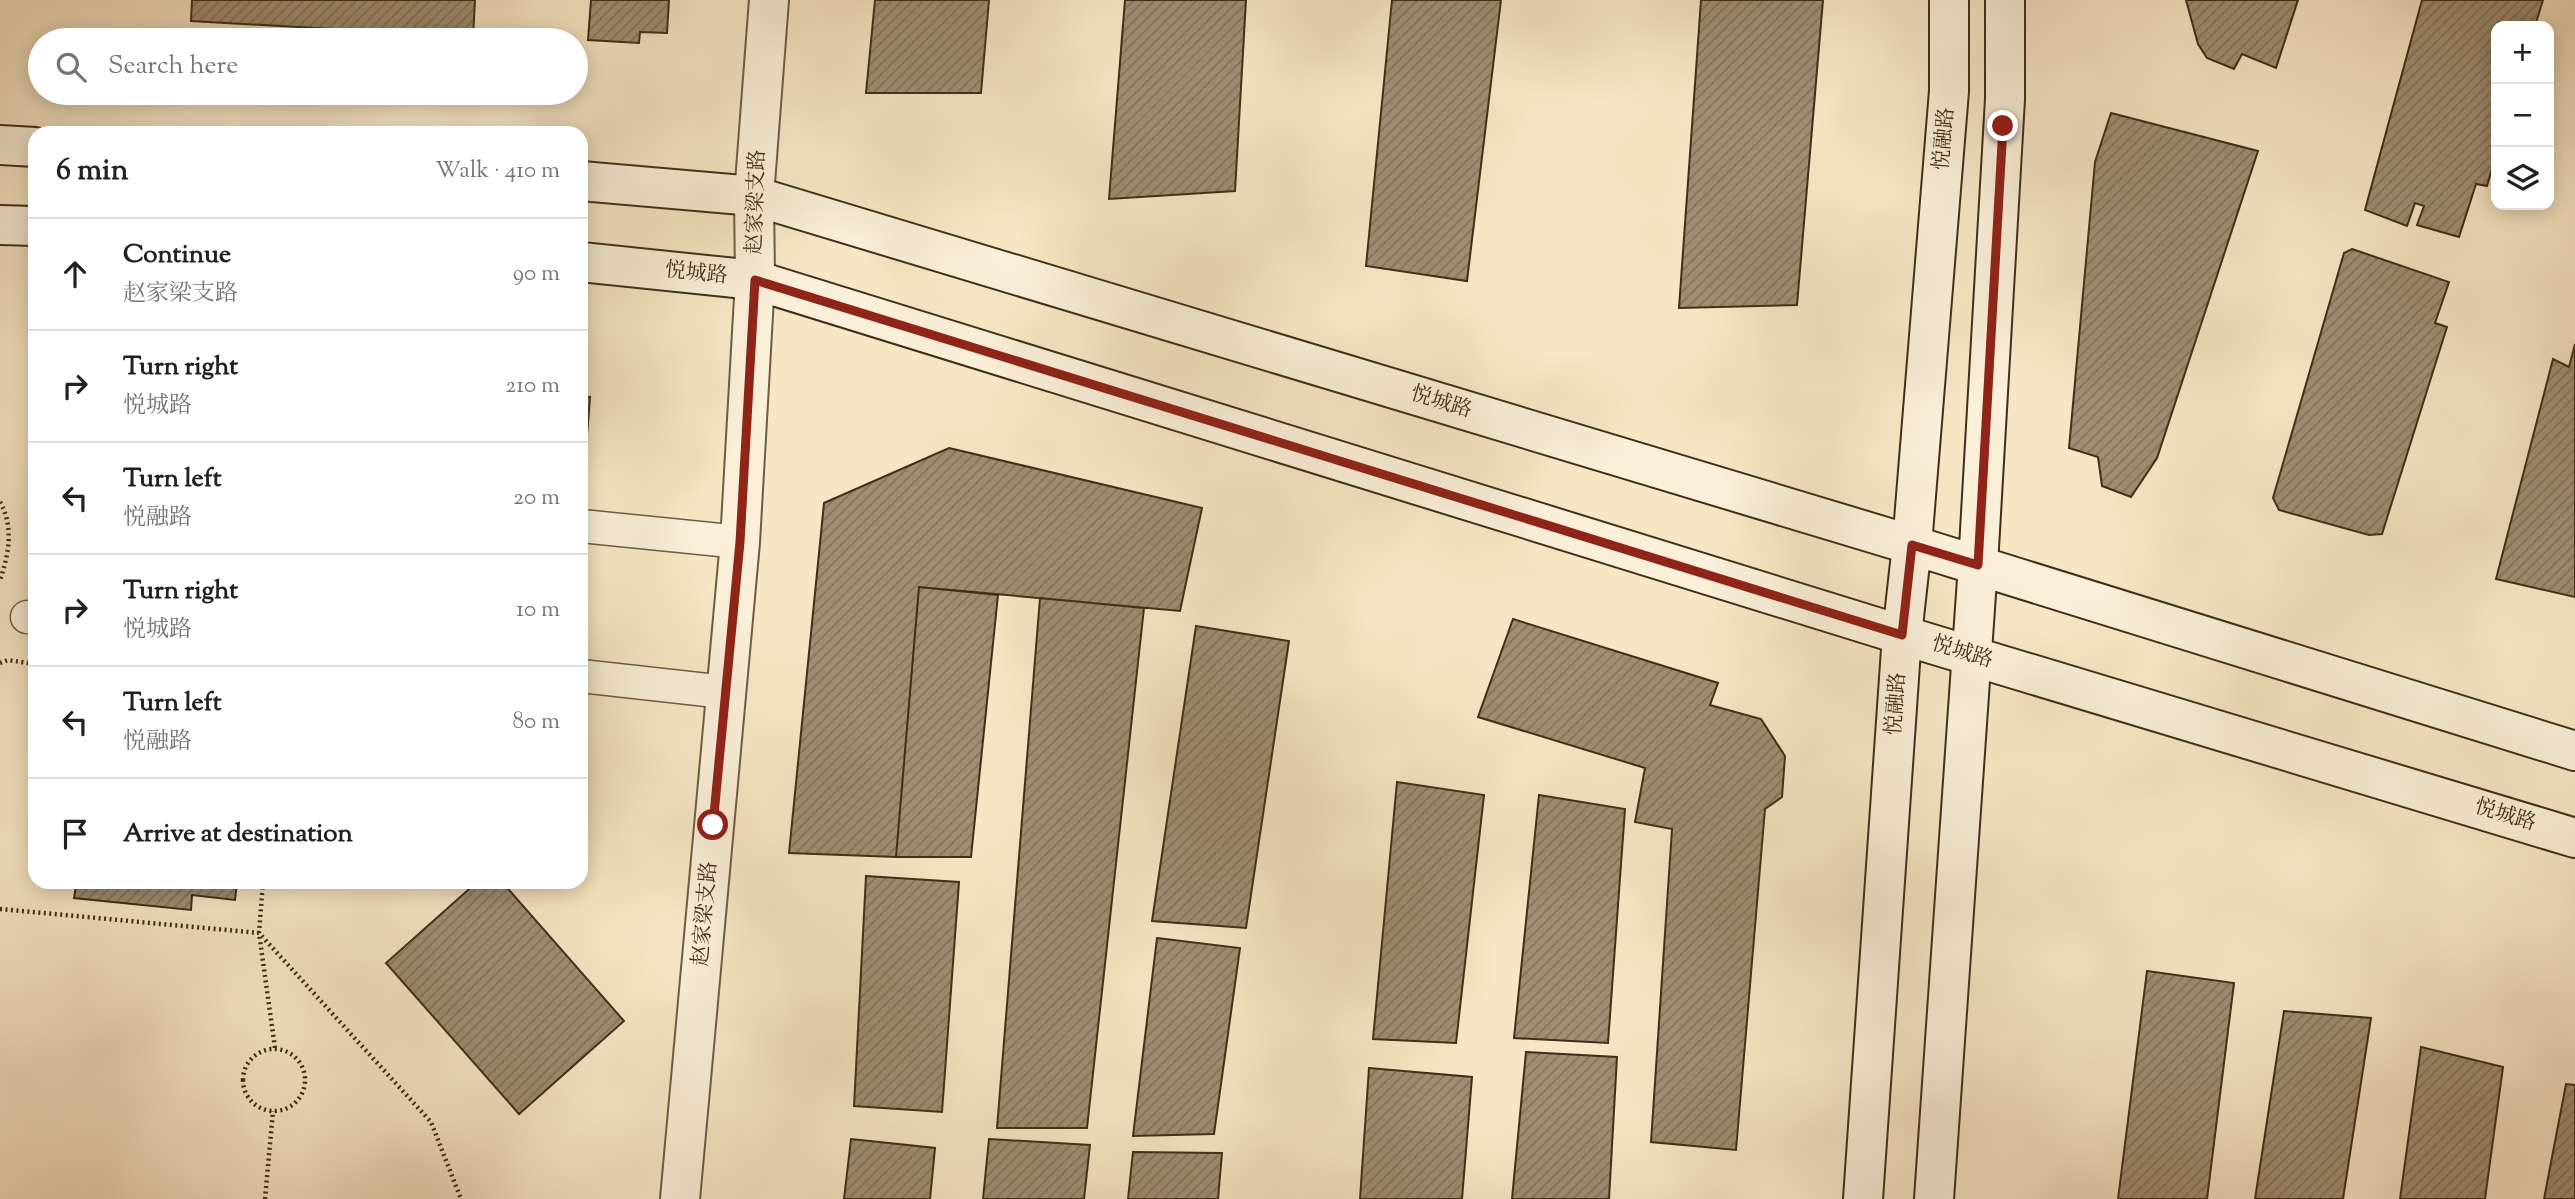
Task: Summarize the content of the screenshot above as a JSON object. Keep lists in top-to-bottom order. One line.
{"streets":{"main road":["悦融路","赵家梁支路","悦城路"]},"crossings":[["悦融路","悦城路"],["赵家梁支路","悦城路"]],"page":{"map_buttons":["+","−"],"search":"Search here","heading":["6 min","Walk · 410 m"],"list":[["Continue","赵家梁支路","90 m"],["Turn right","悦城路","210 m"],["Turn left","悦融路","20 m"],["Turn right","悦城路","10 m"],["Turn left","悦融路","80 m"],"Arrive at destination"]}}
